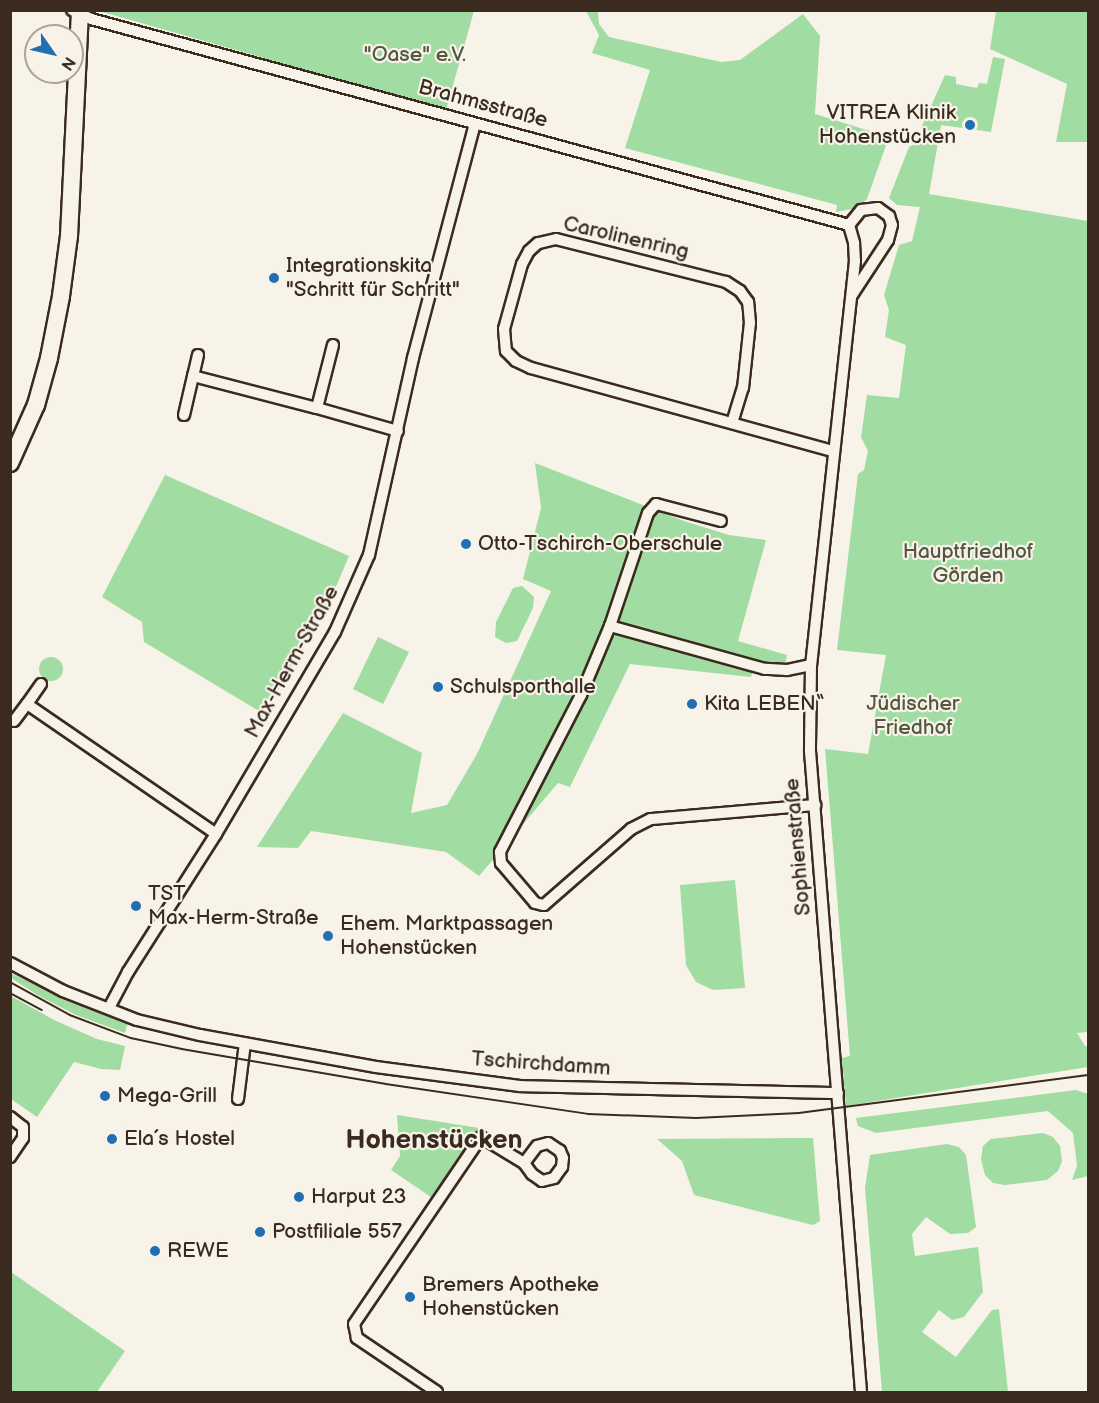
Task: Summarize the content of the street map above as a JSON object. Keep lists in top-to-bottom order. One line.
{"streets":{"street":["Brahmsstraße","Carolinenring","Max-Herm-Straße","Sophienstraße","Tschirchdamm"]},"crossings":[["Brahmsstraße","Max-Herm-Straße"],["Brahmsstraße","Sophienstraße"],["Carolinenring","Sophienstraße"],["Max-Herm-Straße","Tschirchdamm"],["Sophienstraße","Tschirchdamm"]],"districts":["Hohenstücken"],"parks":["\"Oase\" e.V.","Hauptfriedhof Görden","Jüdischer Friedhof"],"places":["VITREA Klinik Hohenstücken","Integrationskita \"Schritt für Schritt\"","Otto-Tschirch-Oberschule","Schulsporthalle","Kita LEBEN“","TST Max-Herm-Straße","Ehem. Marktpassagen Hohenstücken","Mega-Grill","Ela´s Hostel","Harput 23","Postfiliale 557","REWE","Bremers Apotheke Hohenstücken"],"north":"bottom right"}
